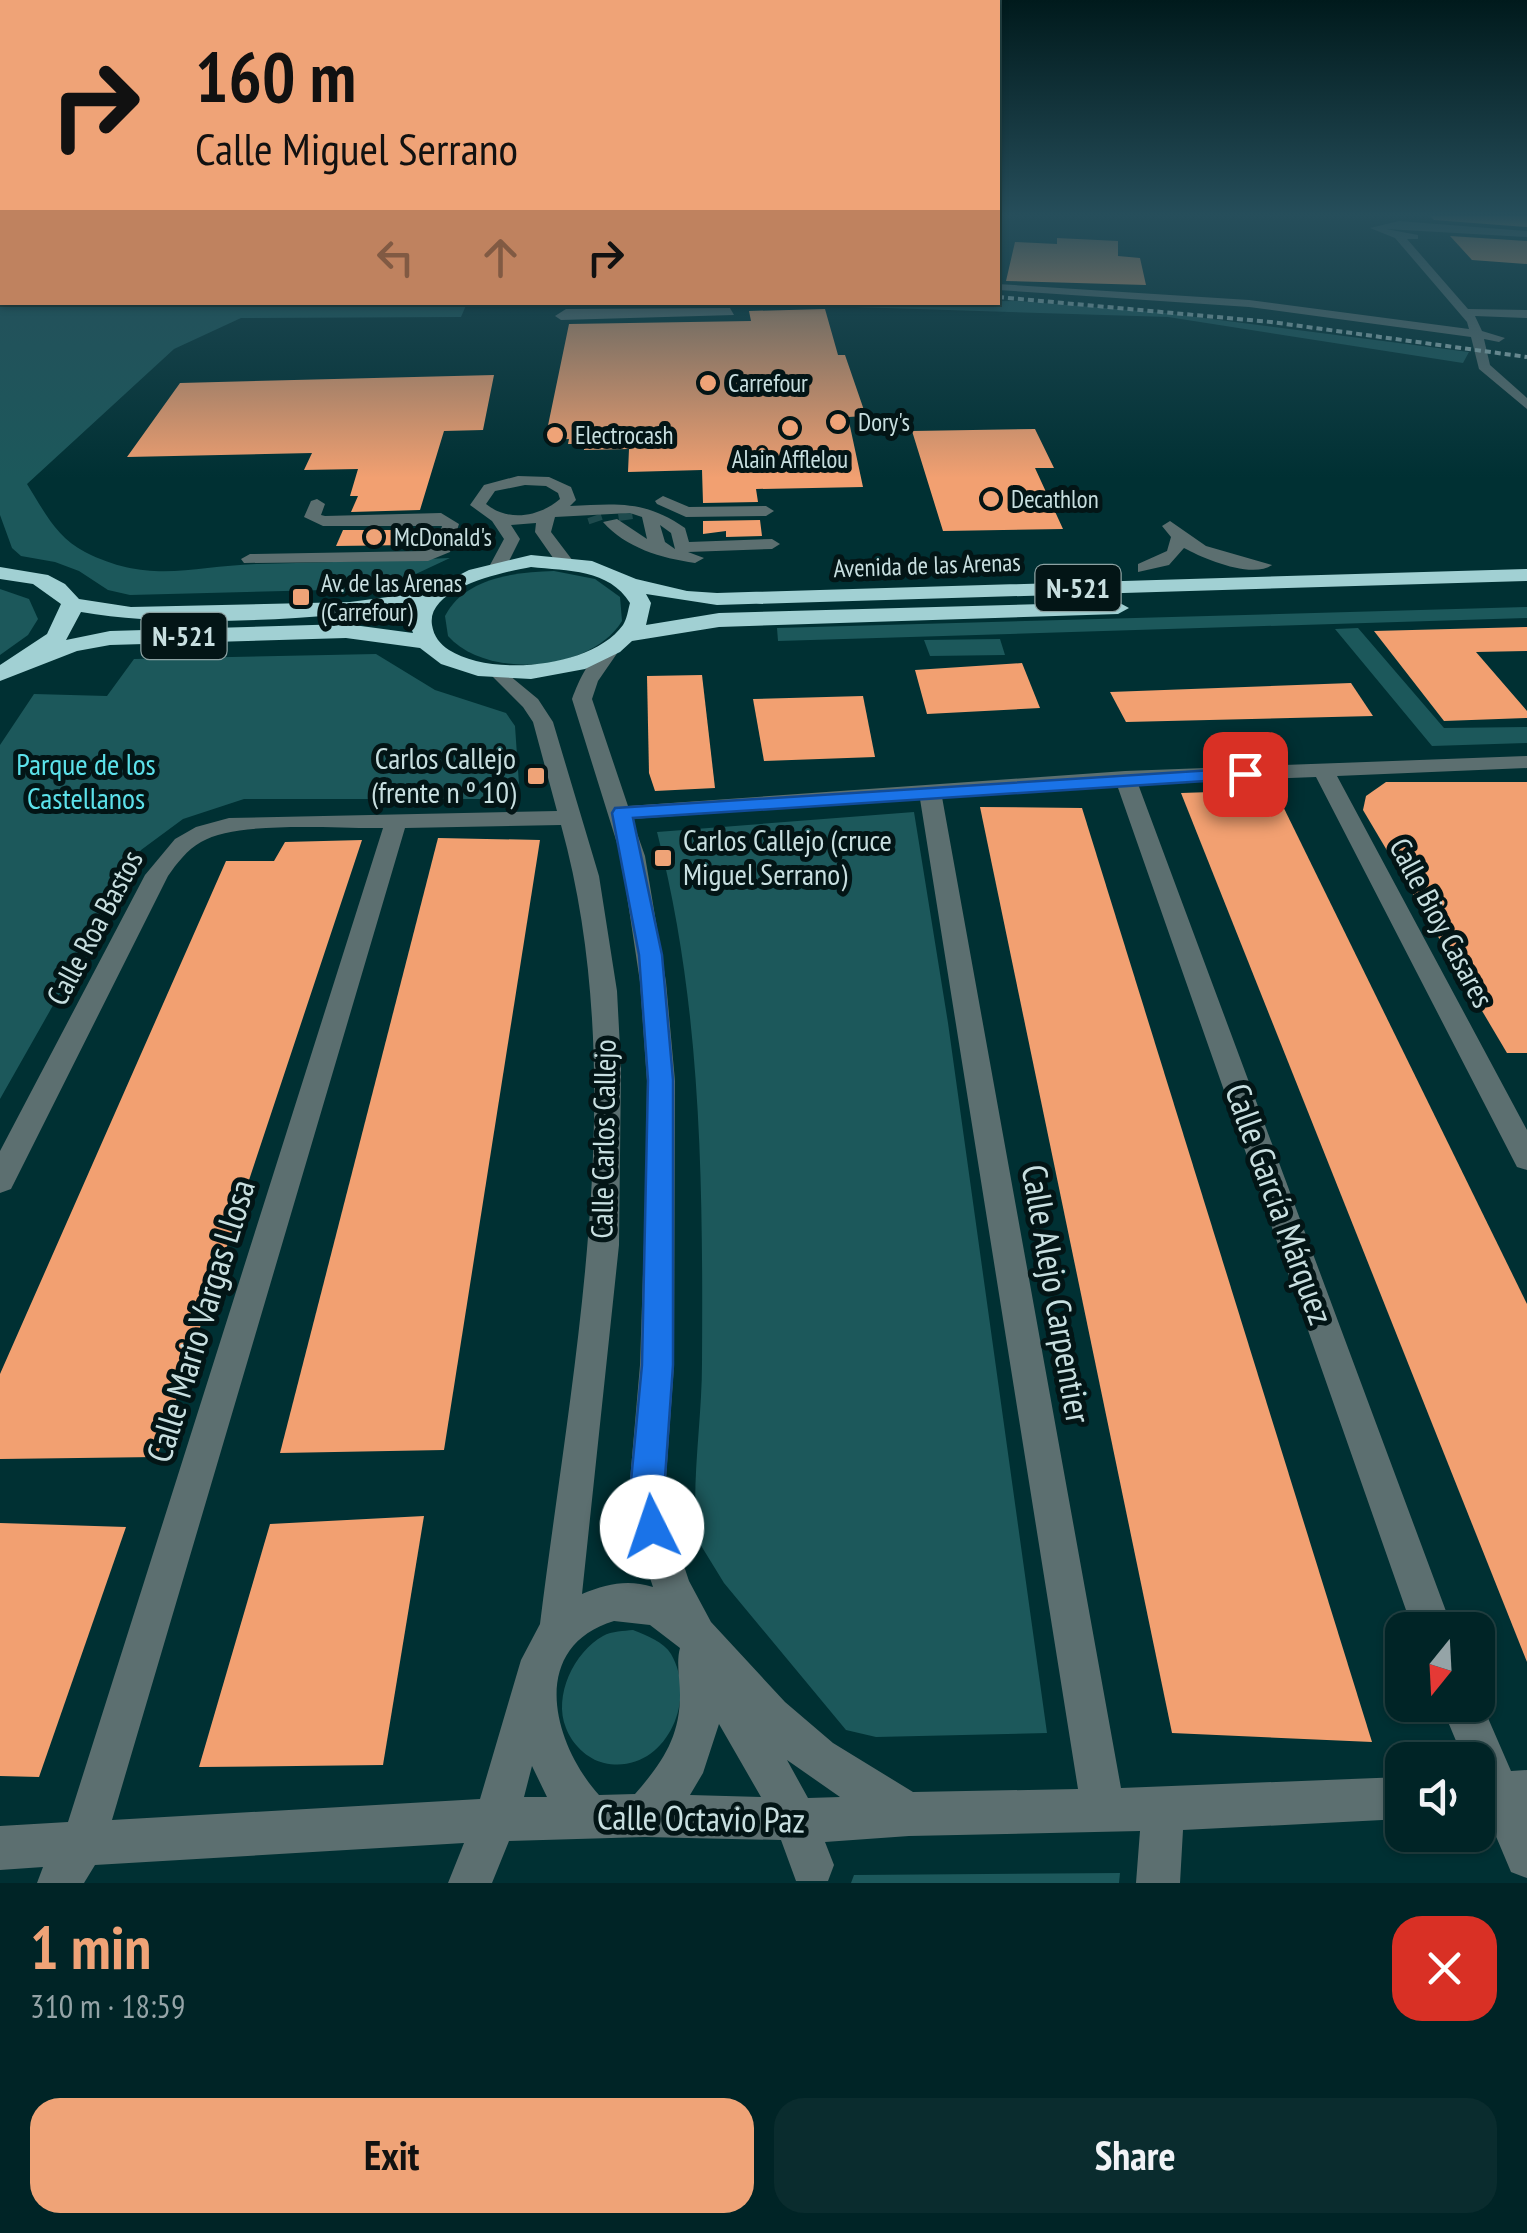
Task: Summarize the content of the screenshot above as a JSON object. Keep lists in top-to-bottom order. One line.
{"streets":{"highway":["Avenida de las Arenas","N-521"],"street":["Calle Bioy Casares","Calle Roa Bastos","Calle Carlos Callejo","Calle García Márquez","Calle Alejo Carpentier","Calle Mario Vargas Llosa","Calle Octavio Paz"]},"crossings":[["Avenida de las Arenas","N-521"],["Avenida de las Arenas","Calle Carlos Callejo"],["N-521","Calle Carlos Callejo"],["Calle Roa Bastos","Calle Carlos Callejo"],["Calle Roa Bastos","Calle Mario Vargas Llosa"],["Calle Carlos Callejo","Calle Octavio Paz"],["Calle Alejo Carpentier","Calle Octavio Paz"],["Calle Mario Vargas Llosa","Calle Octavio Paz"]],"parks":["Parque de los Castellanos"],"places":{"other":["Carrefour","Dory's","Alain Afflelou","Electrocash","Decathlon","McDonald's"],"transit":["Av. de las Arenas (Carrefour)","Carlos Callejo (frente n º 10)","Carlos Callejo (cruce Miguel Serrano)"]},"north":"bottom","page":{"turn":["160 m","Calle Miguel Serrano"],"heading":["1 min","310 m · 18:59"],"buttons":["Exit","Share"]}}
